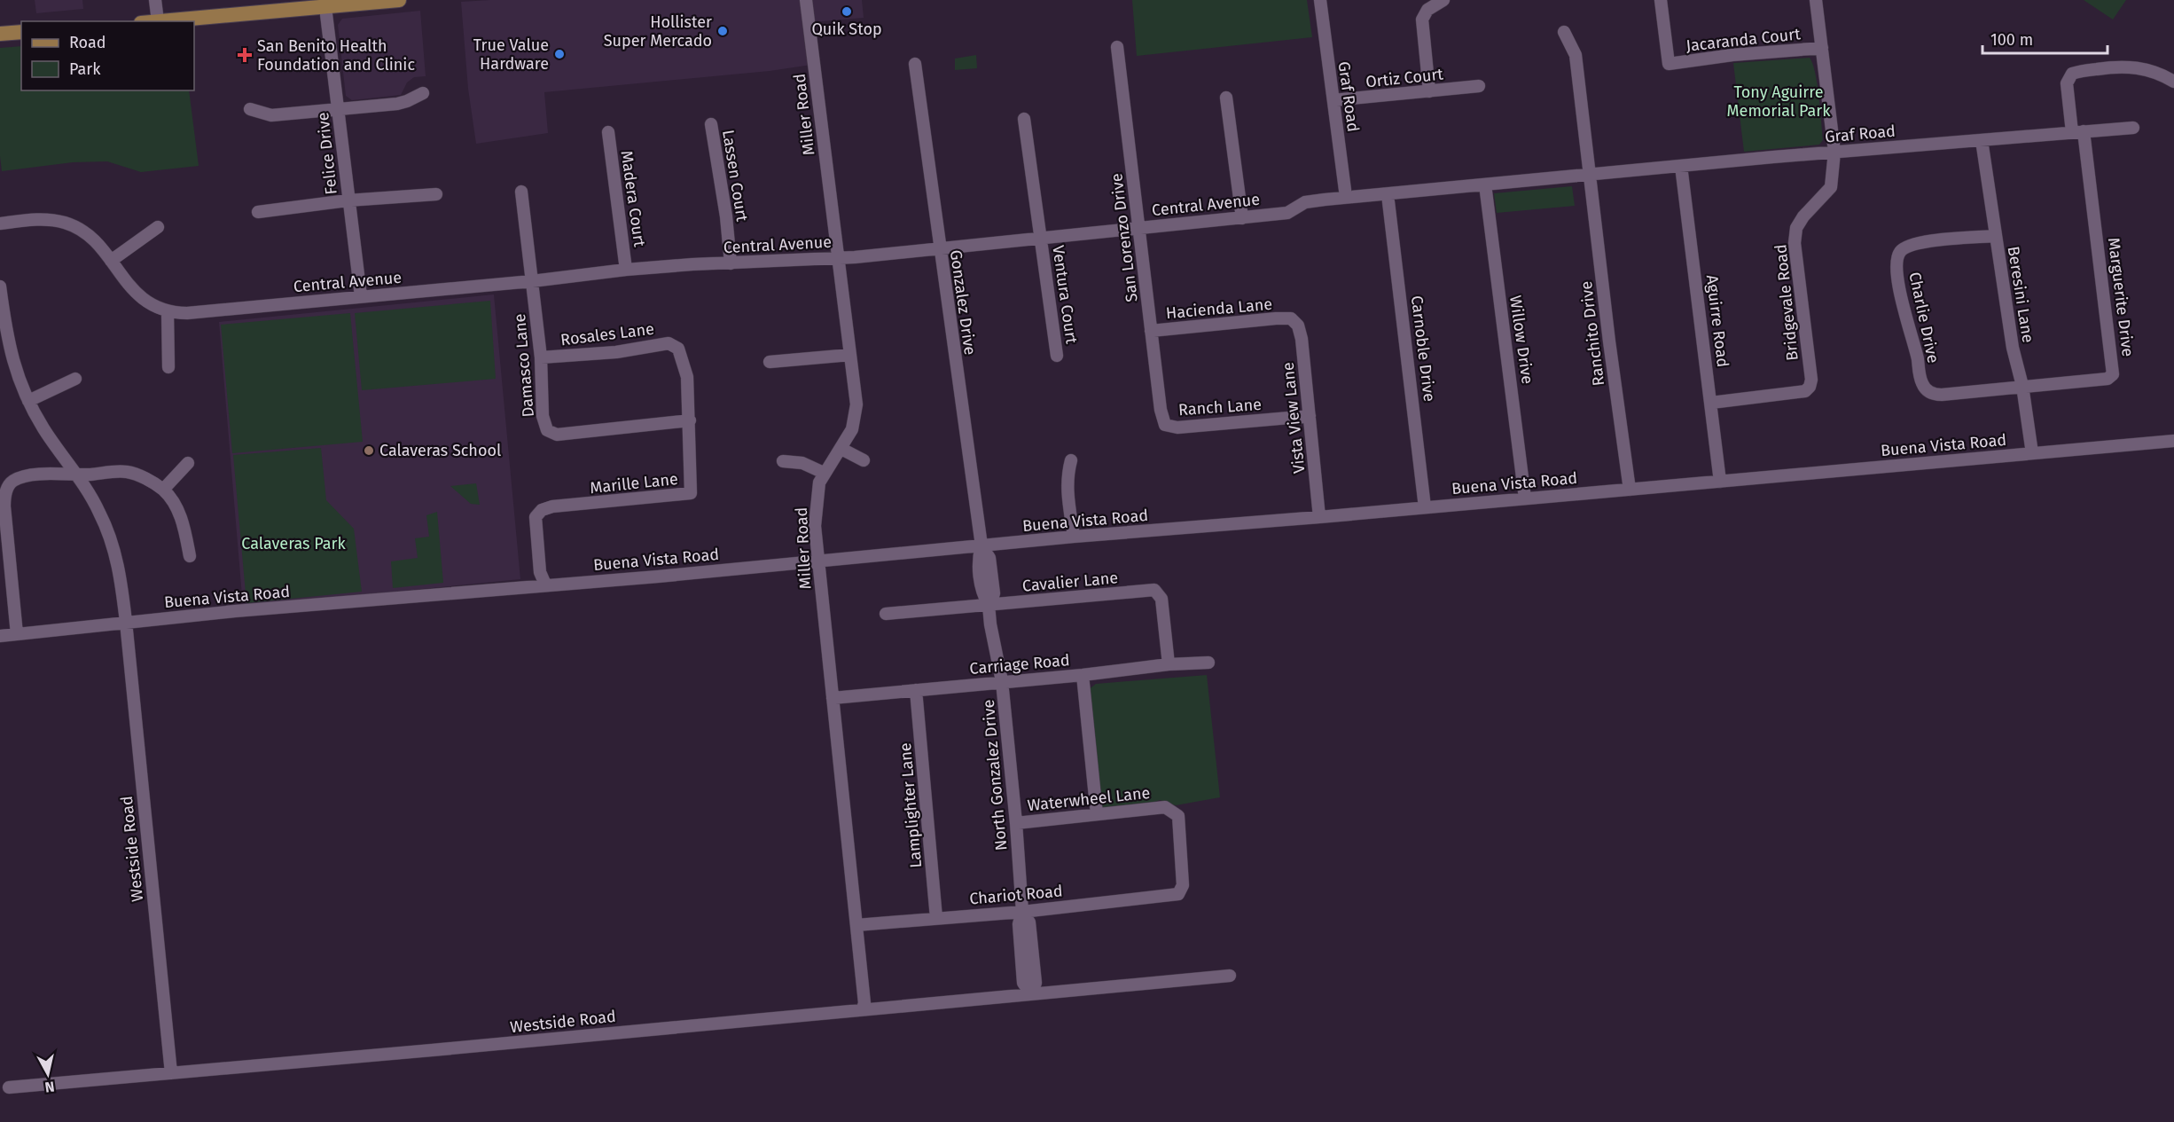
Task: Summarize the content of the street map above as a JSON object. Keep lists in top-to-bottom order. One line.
{"streets":{"street":["Jacaranda Court","Ortiz Court","Graf Road","Miller Road","Felice Drive","Lassen Court","Madera Court","Central Avenue","San Lorenzo Drive","Ventura Court","Beresini Lane","Marguerite Drive","Gonzalez Drive","Bridgevale Road","Hacienda Lane","Charlie Drive","Aguirre Road","Ranchito Drive","Rosales Lane","Willow Drive","Carnoble Drive","Damasco Lane","Ranch Lane","Vista View Lane","Buena Vista Road","Marille Lane","Cavalier Lane","Carriage Road","North Gonzalez Drive","Waterwheel Lane","Lamplighter Lane","Westside Road","Chariot Road"]},"crossings":[["Jacaranda Court","Bridgevale Road"],["Ortiz Court","Graf Road"],["Graf Road","Central Avenue"],["Graf Road","Beresini Lane"],["Graf Road","Marguerite Drive"],["Graf Road","Bridgevale Road"],["Graf Road","Aguirre Road"],["Graf Road","Ranchito Drive"],["Miller Road","Central Avenue"],["Miller Road","Buena Vista Road"],["Miller Road","Carriage Road"],["Miller Road","Westside Road"],["Miller Road","Chariot Road"],["Felice Drive","Central Avenue"],["Lassen Court","Central Avenue"],["Madera Court","Central Avenue"],["Central Avenue","San Lorenzo Drive"],["Central Avenue","Ventura Court"],["Central Avenue","Gonzalez Drive"],["Central Avenue","Ranchito Drive"],["Central Avenue","Willow Drive"],["Central Avenue","Carnoble Drive"],["Central Avenue","Damasco Lane"],["San Lorenzo Drive","Hacienda Lane"],["San Lorenzo Drive","Ranch Lane"],["Beresini Lane","Marguerite Drive"],["Beresini Lane","Charlie Drive"],["Beresini Lane","Buena Vista Road"],["Marguerite Drive","Charlie Drive"],["Gonzalez Drive","Buena Vista Road"],["Gonzalez Drive","North Gonzalez Drive"],["Bridgevale Road","Aguirre Road"],["Hacienda Lane","Vista View Lane"],["Aguirre Road","Buena Vista Road"],["Ranchito Drive","Buena Vista Road"],["Rosales Lane","Damasco Lane"],["Rosales Lane","Marille Lane"],["Willow Drive","Buena Vista Road"],["Carnoble Drive","Buena Vista Road"],["Damasco Lane","Marille Lane"],["Ranch Lane","Vista View Lane"],["Vista View Lane","Buena Vista Road"],["Buena Vista Road","Marille Lane"],["Buena Vista Road","North Gonzalez Drive"],["Buena Vista Road","Westside Road"],["Cavalier Lane","Carriage Road"],["Cavalier Lane","North Gonzalez Drive"],["Carriage Road","North Gonzalez Drive"],["Carriage Road","Lamplighter Lane"],["North Gonzalez Drive","Waterwheel Lane"],["North Gonzalez Drive","Westside Road"],["North Gonzalez Drive","Chariot Road"],["Waterwheel Lane","Chariot Road"],["Lamplighter Lane","Chariot Road"]],"parks":["Tony Aguirre Memorial Park","Calaveras Park"],"places":{"other":["Quik Stop","Hollister Super Mercado","True Value Hardware","Calaveras School"],"health":["San Benito Health Foundation and Clinic"]},"legend":["Road","Park"],"scale_bar":"100 m","north":"bottom"}
